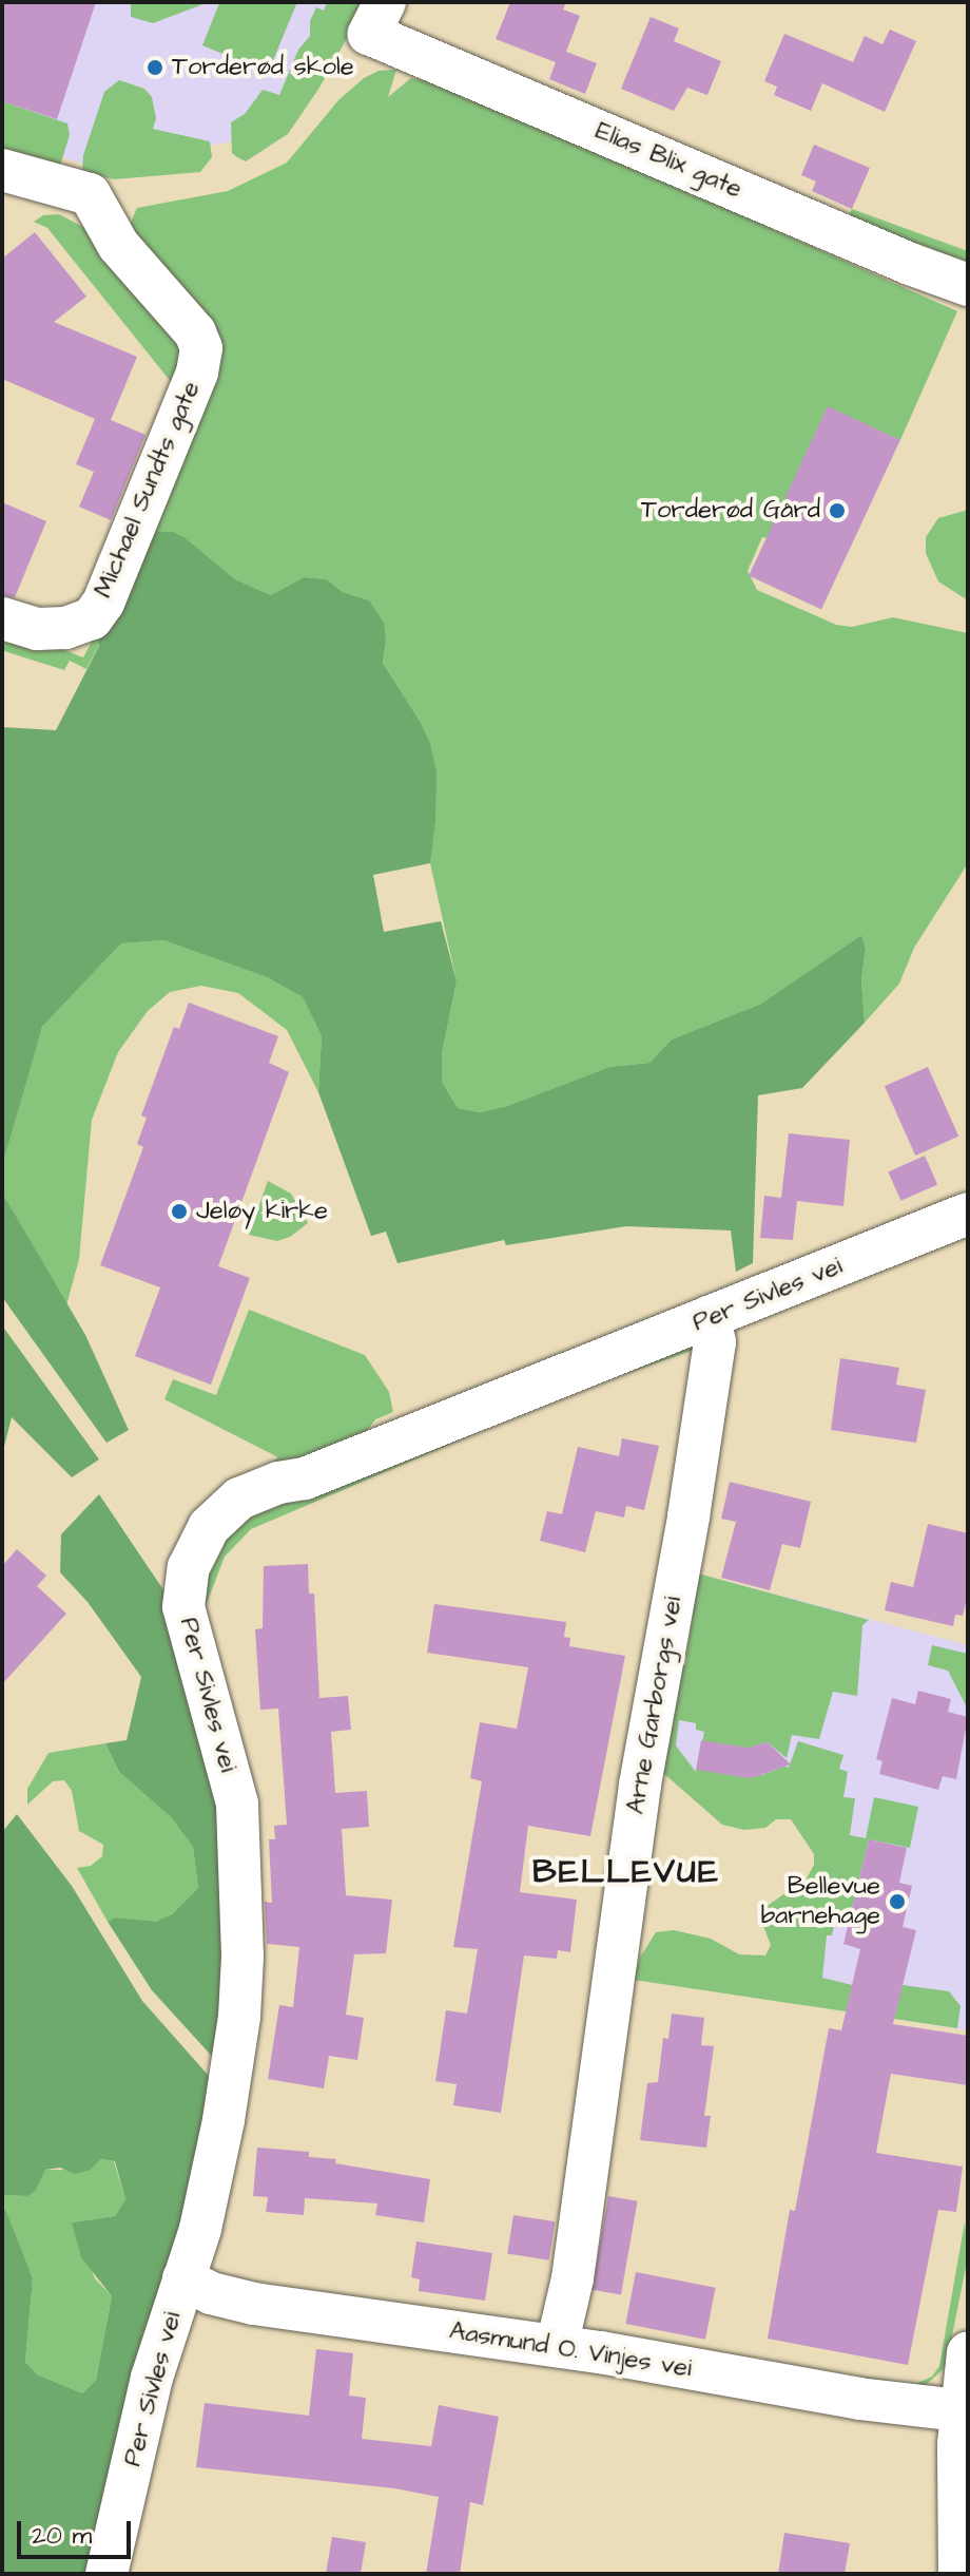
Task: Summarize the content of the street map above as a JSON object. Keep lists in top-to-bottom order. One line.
{"streets":{"street":["Elias Blix gate","Michael Sundts gate","Per Sivles vei","Arne Garborgs vei","Aasmund O. Vinjes vei"]},"crossings":[["Per Sivles vei","Arne Garborgs vei"],["Per Sivles vei","Aasmund O. Vinjes vei"],["Arne Garborgs vei","Aasmund O. Vinjes vei"]],"districts":["BELLEVUE"],"places":["Torderød skole","Torderød Gård","Jeløy kirke","Bellevue barnehage"],"scale_bar":"20 m"}
